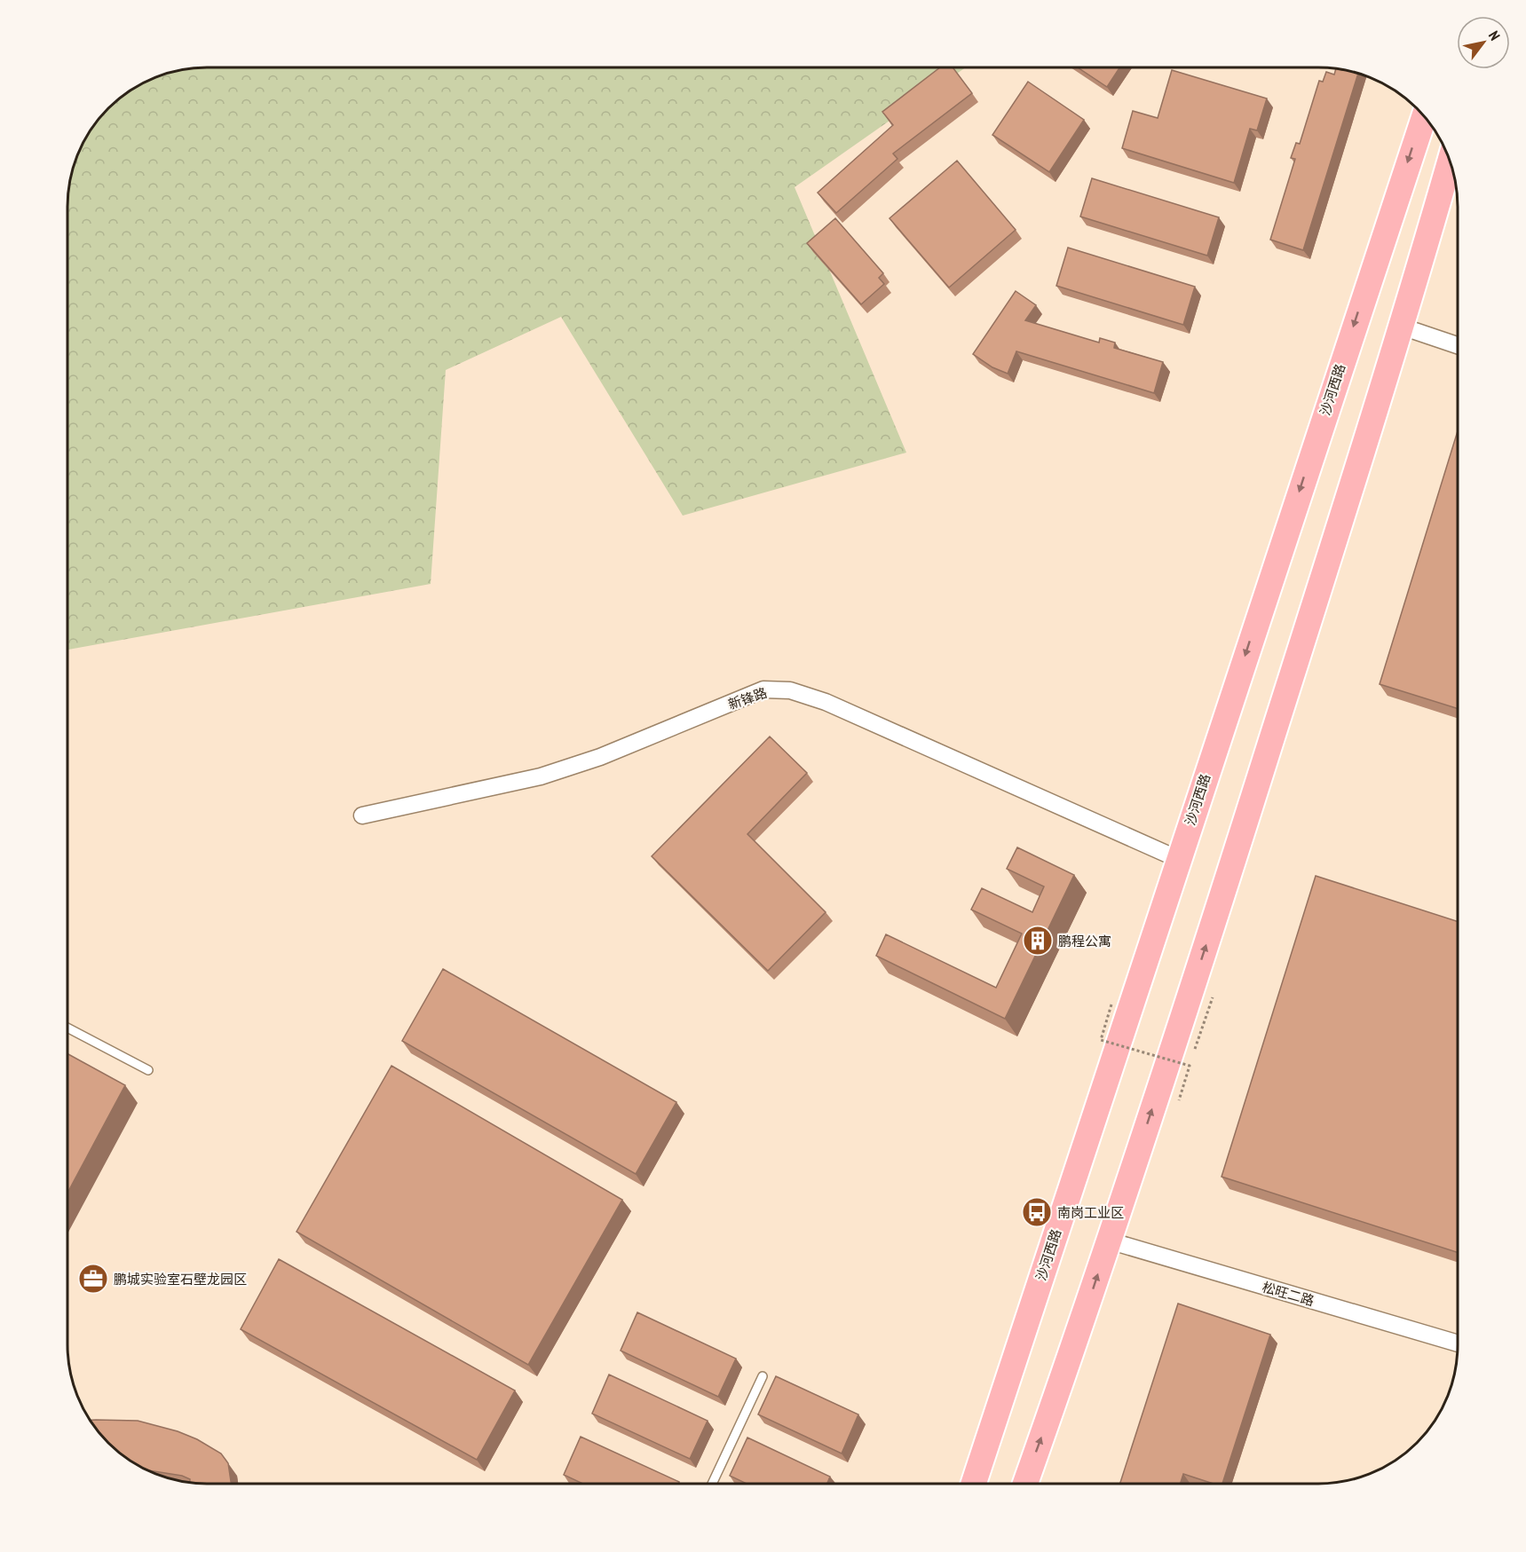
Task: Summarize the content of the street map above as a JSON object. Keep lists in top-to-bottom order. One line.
{"streets":{"main road":["沙河西路"],"street":["新锋路","松旺二路"]},"crossings":[["沙河西路","新锋路"]],"places":{"building":["鹏程公寓"],"bus stop":["南岗工业区"],"office":["鹏城实验室石壁龙园区"]},"north":"top right"}
